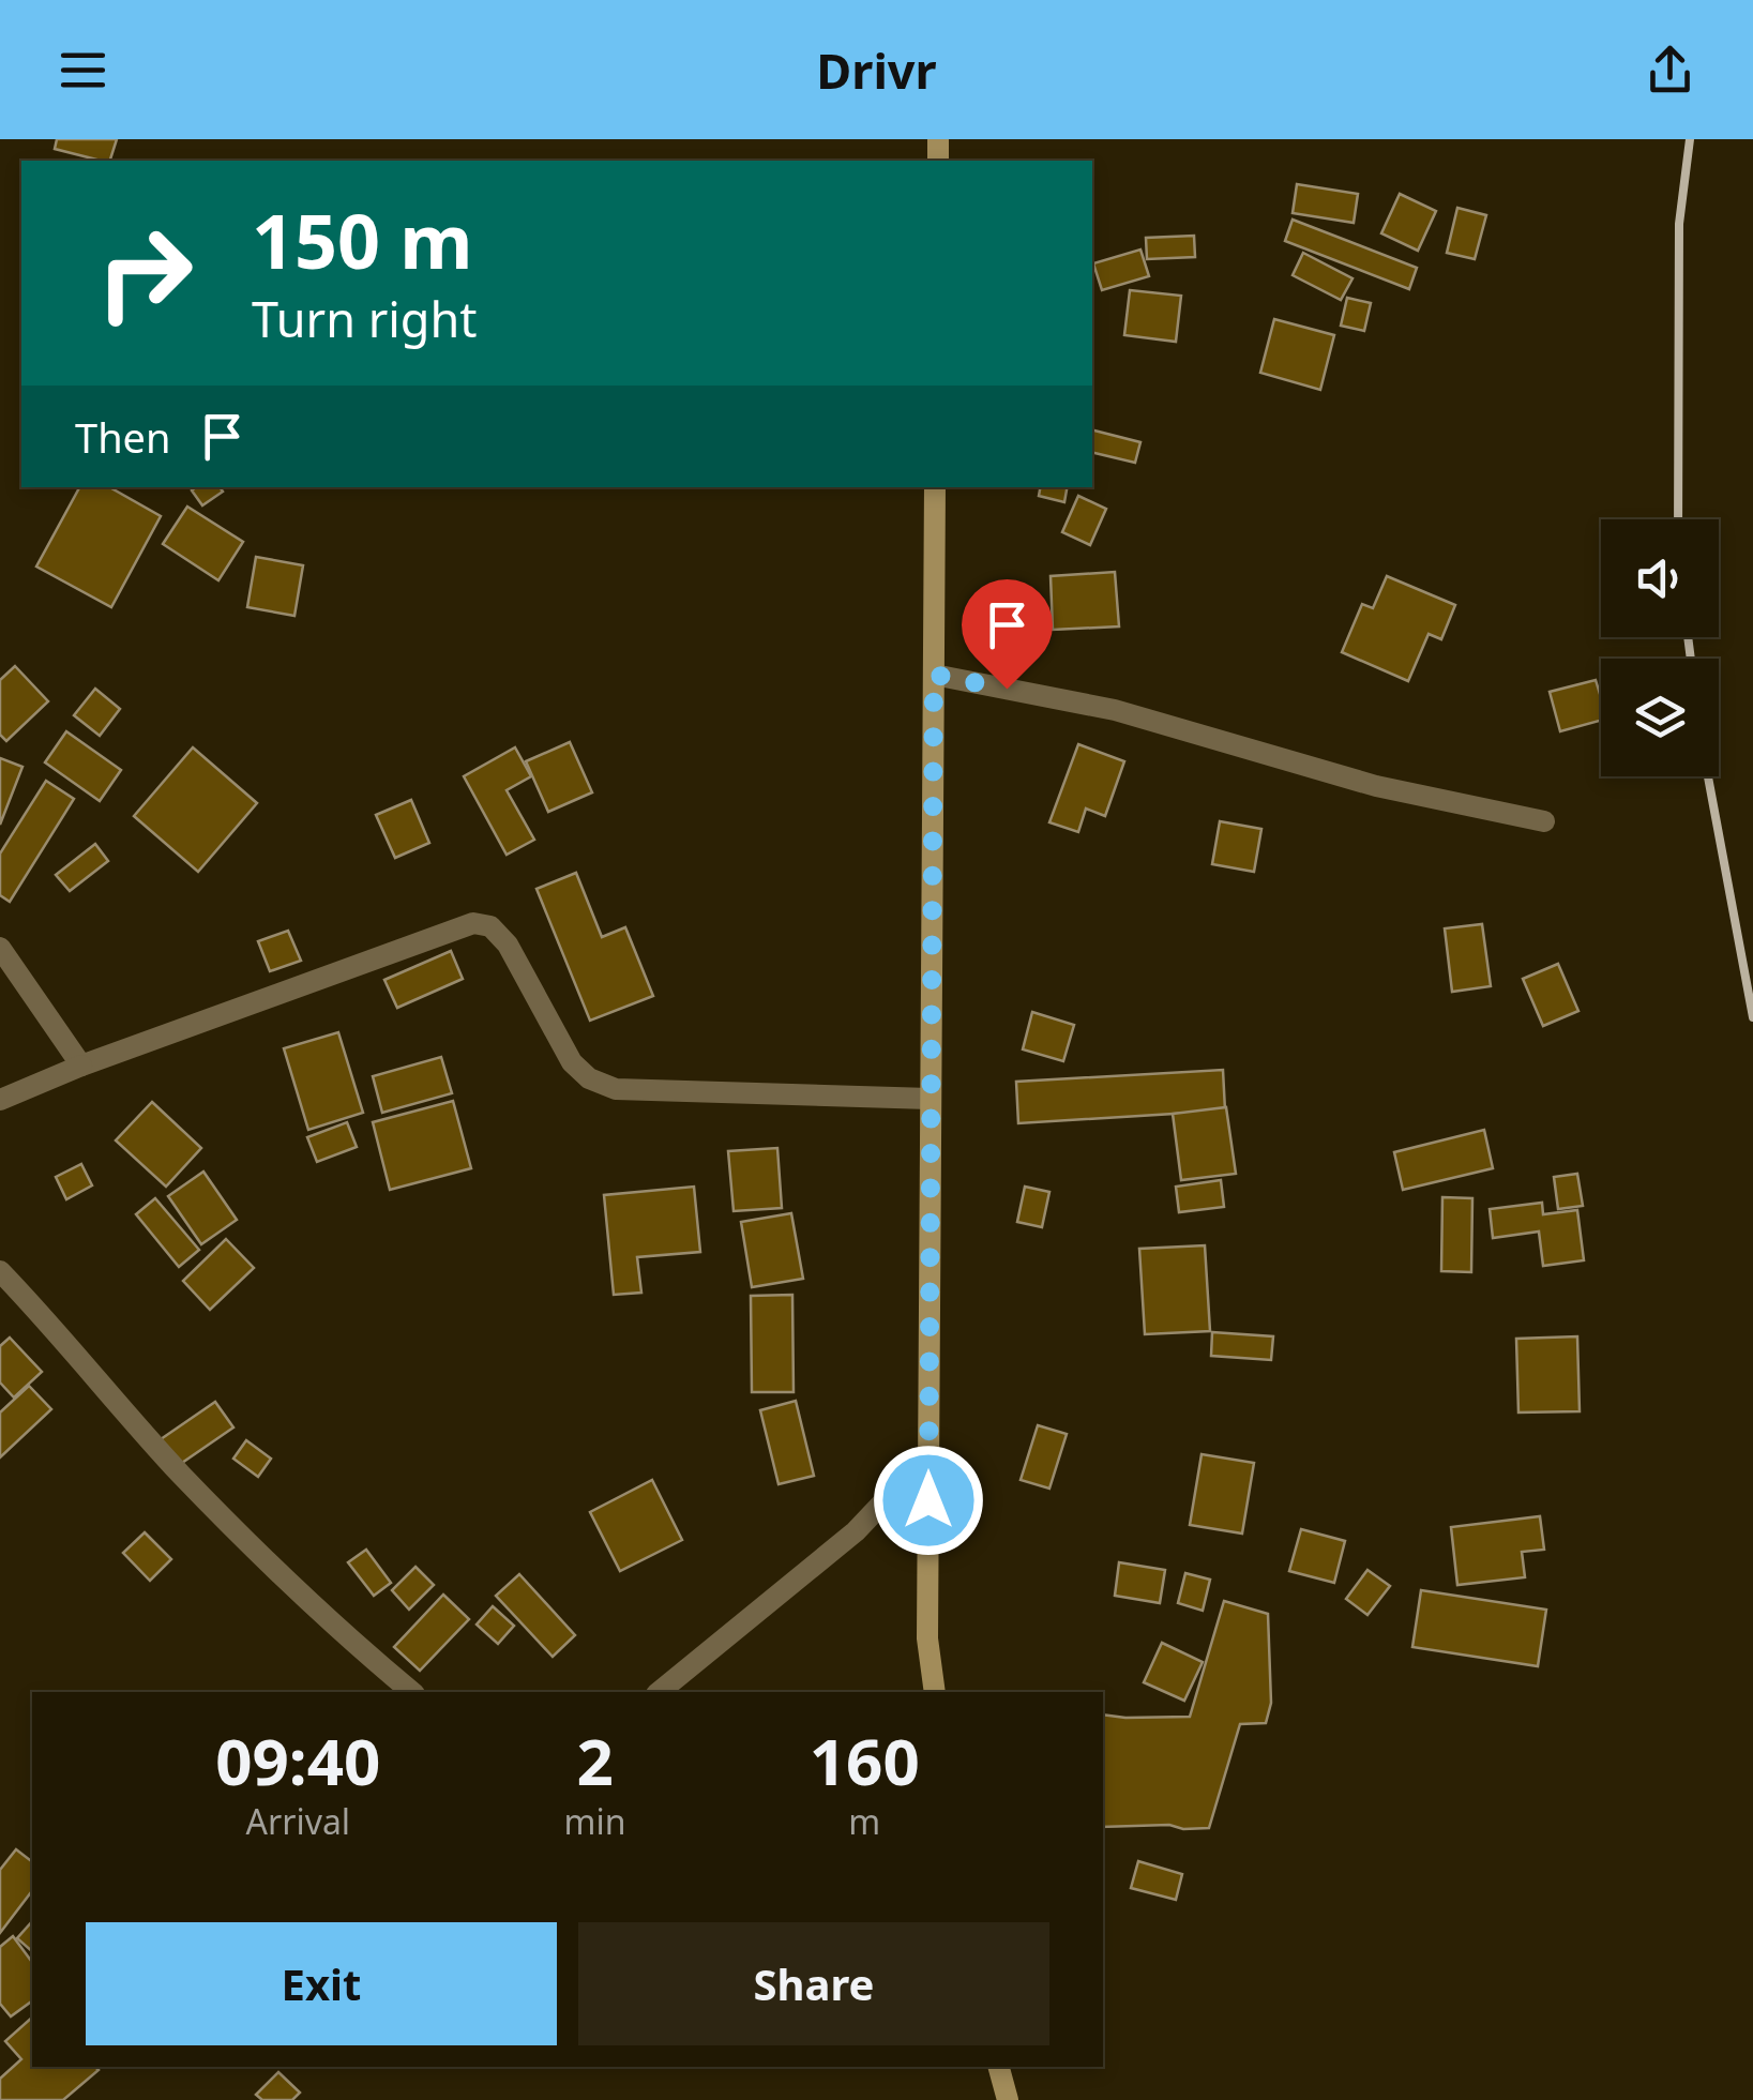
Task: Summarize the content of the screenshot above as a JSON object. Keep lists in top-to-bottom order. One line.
{"page":{"header":"Drivr","turn":["150 m","Turn right"],"then":"Then","eta":["09:40","Arrival","2","min","160","m"],"buttons":["Exit","Share"]}}
